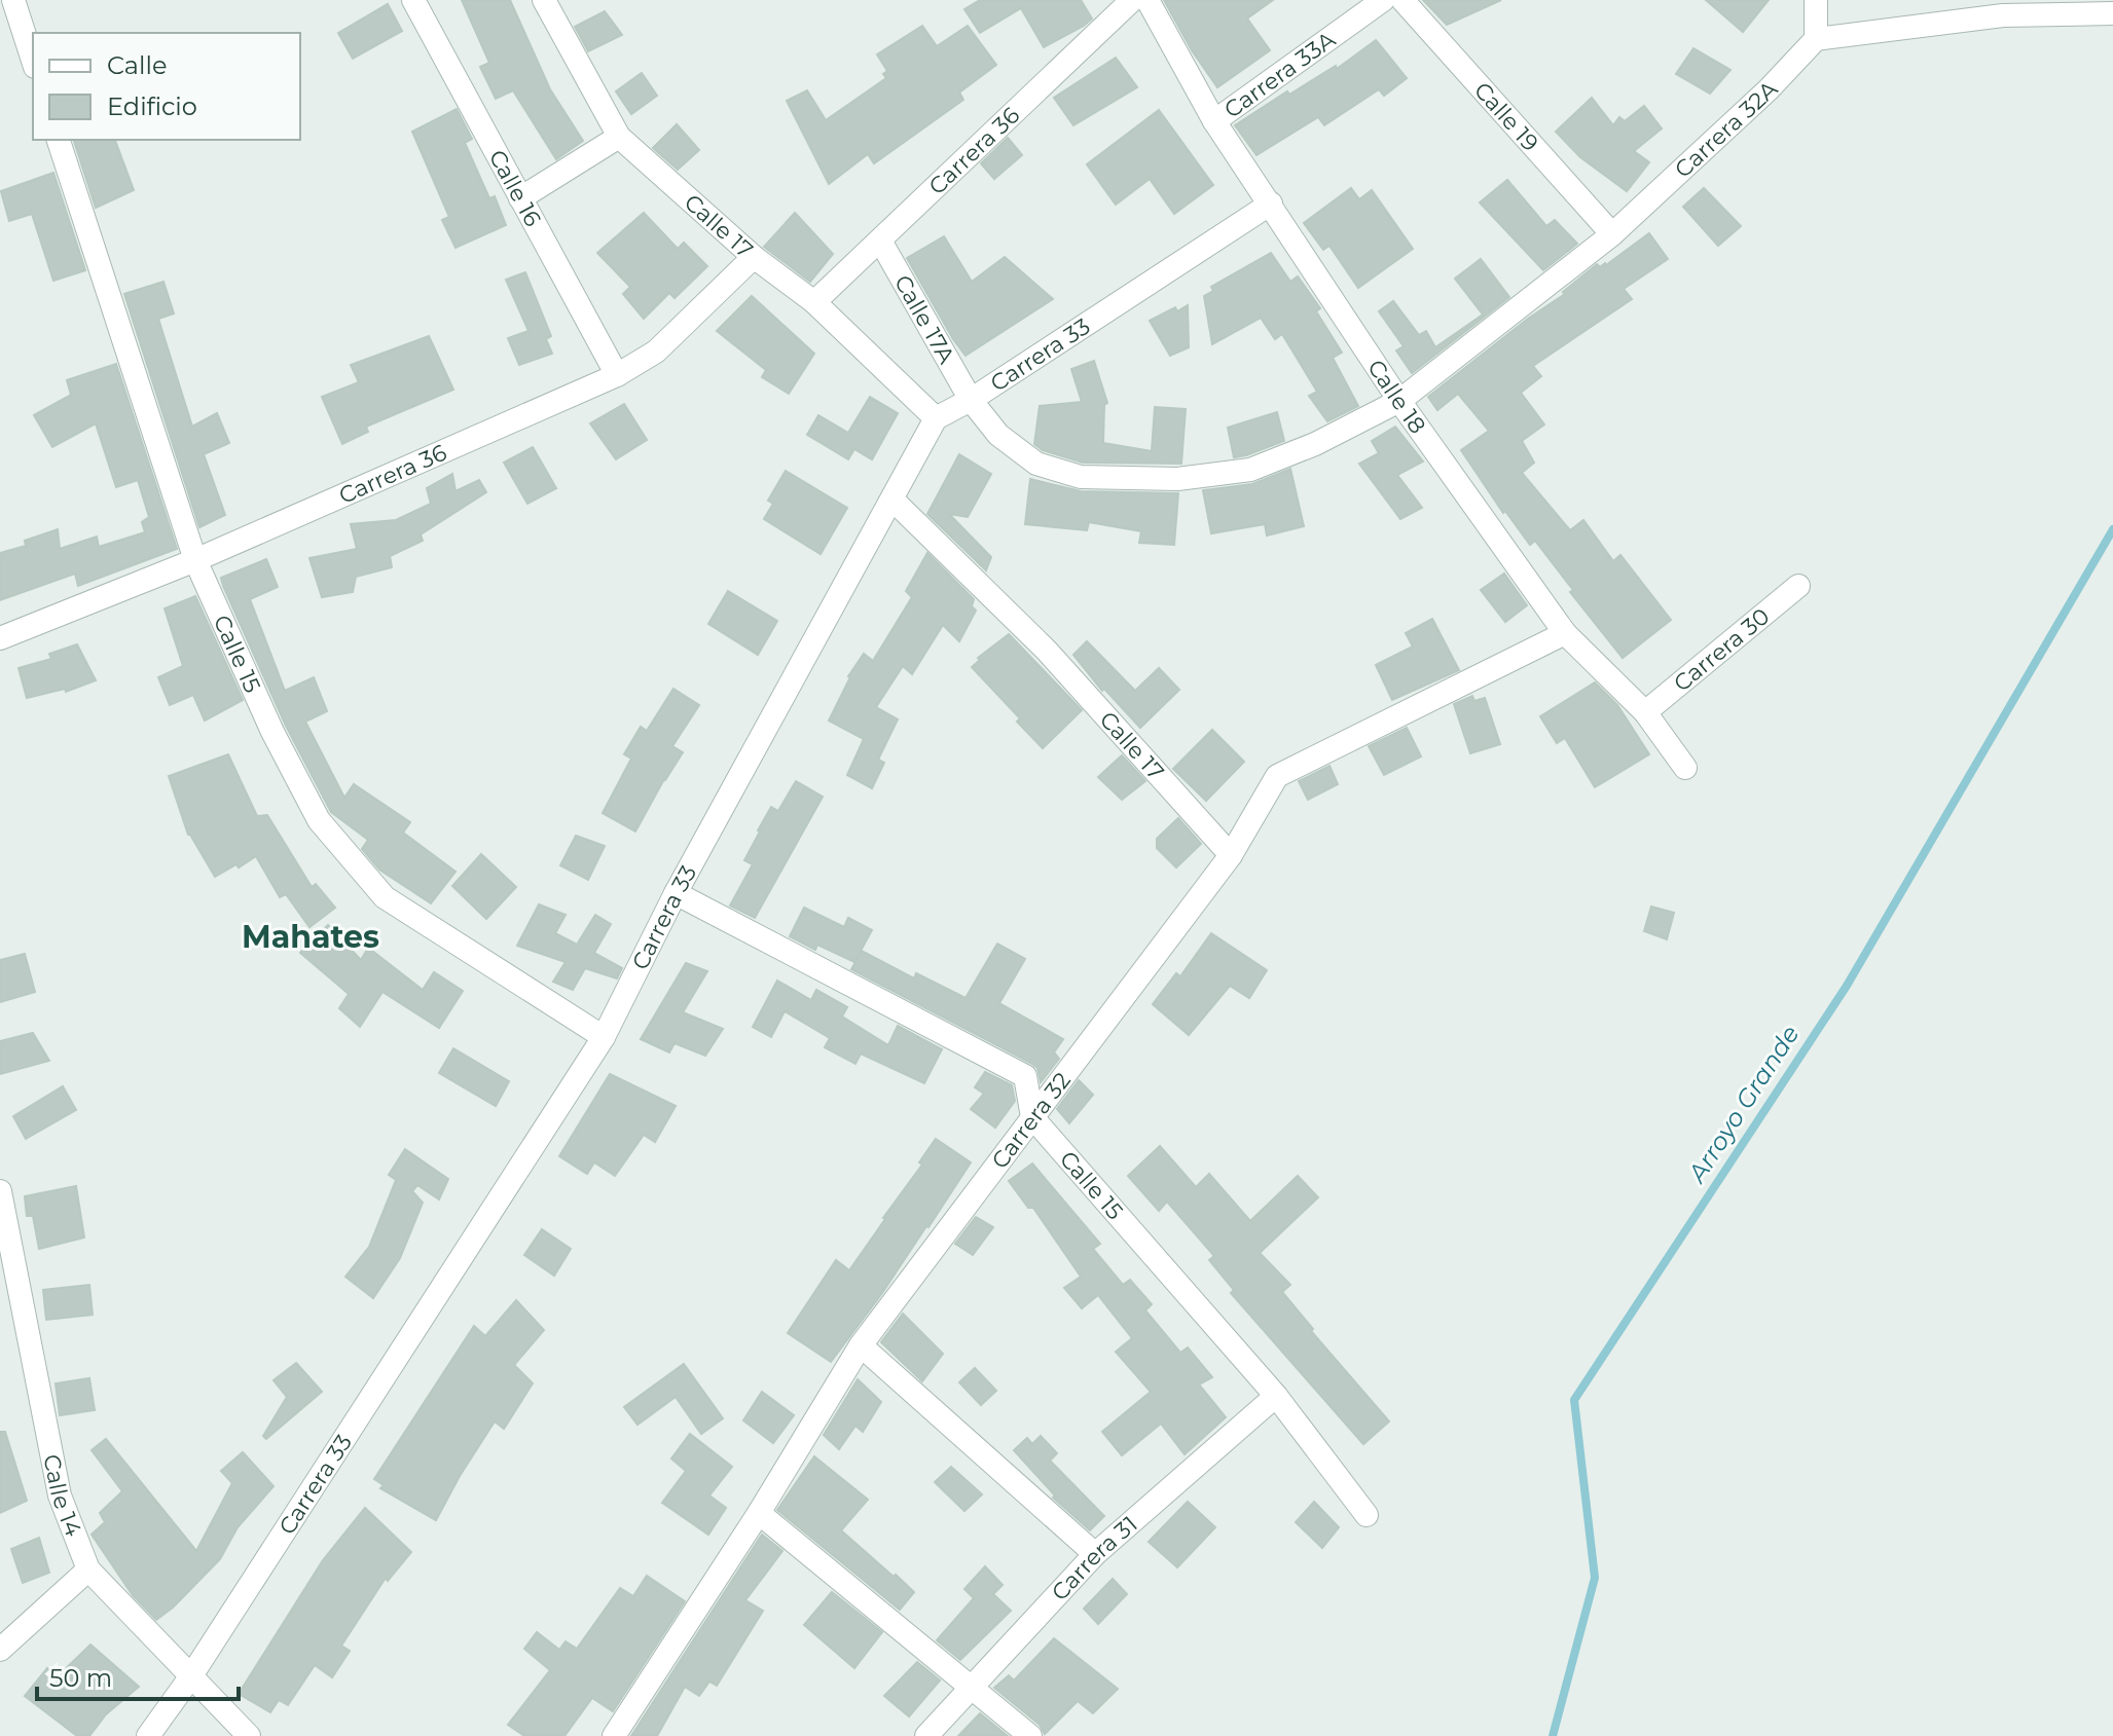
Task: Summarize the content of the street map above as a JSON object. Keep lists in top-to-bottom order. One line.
{"streets":{"street":["Carrera 33A","Calle 19","Carrera 32A","Carrera 36","Calle 16","Calle 17","Calle 17A","Carrera 33","Calle 18","Carrera 30","Calle 15","Carrera 32","Calle 14","Carrera 31"]},"crossings":[["Carrera 33A","Calle 18"],["Calle 19","Carrera 32A"],["Carrera 32A","Calle 18"],["Carrera 36","Calle 16"],["Carrera 36","Calle 17"],["Carrera 36","Calle 17A"],["Carrera 36","Calle 15"],["Calle 17","Carrera 33"],["Calle 17","Carrera 32"],["Calle 17A","Carrera 33"],["Carrera 33","Calle 18"],["Carrera 33","Calle 15"],["Carrera 33","Calle 14"],["Calle 18","Carrera 30"],["Calle 18","Carrera 32"],["Calle 15","Carrera 32"],["Calle 15","Carrera 31"]],"districts":["Mahates"],"water":["Arroyo Grande"],"legend":["Calle","Edificio"],"scale_bar":"50 m"}
